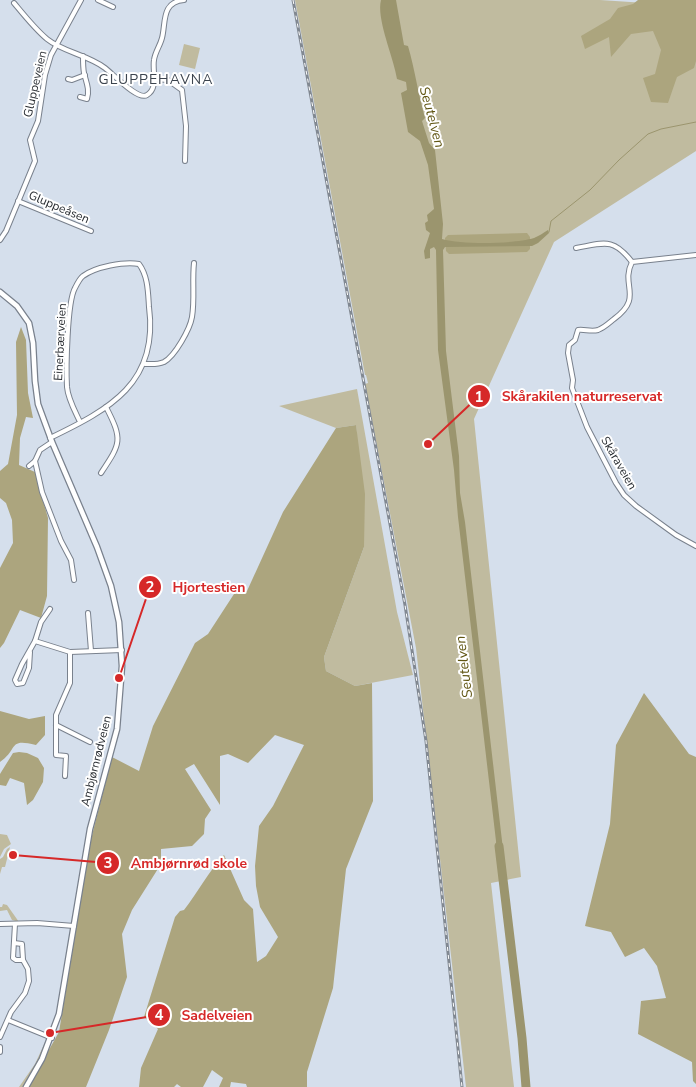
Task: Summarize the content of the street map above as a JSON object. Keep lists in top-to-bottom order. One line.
{"streets":{"street":["Gluppeveien","Gluppeåsen","Einerbærveien","Skåraveien","Ambjørnrødveien"]},"crossings":[["Gluppeveien","Gluppeåsen"]],"districts":["GLUPPEHAVNA"],"water":["Seutelven"],"places":["Skårakilen naturreservat","Hjortestien","Ambjørnrød skole","Sadelveien"]}
